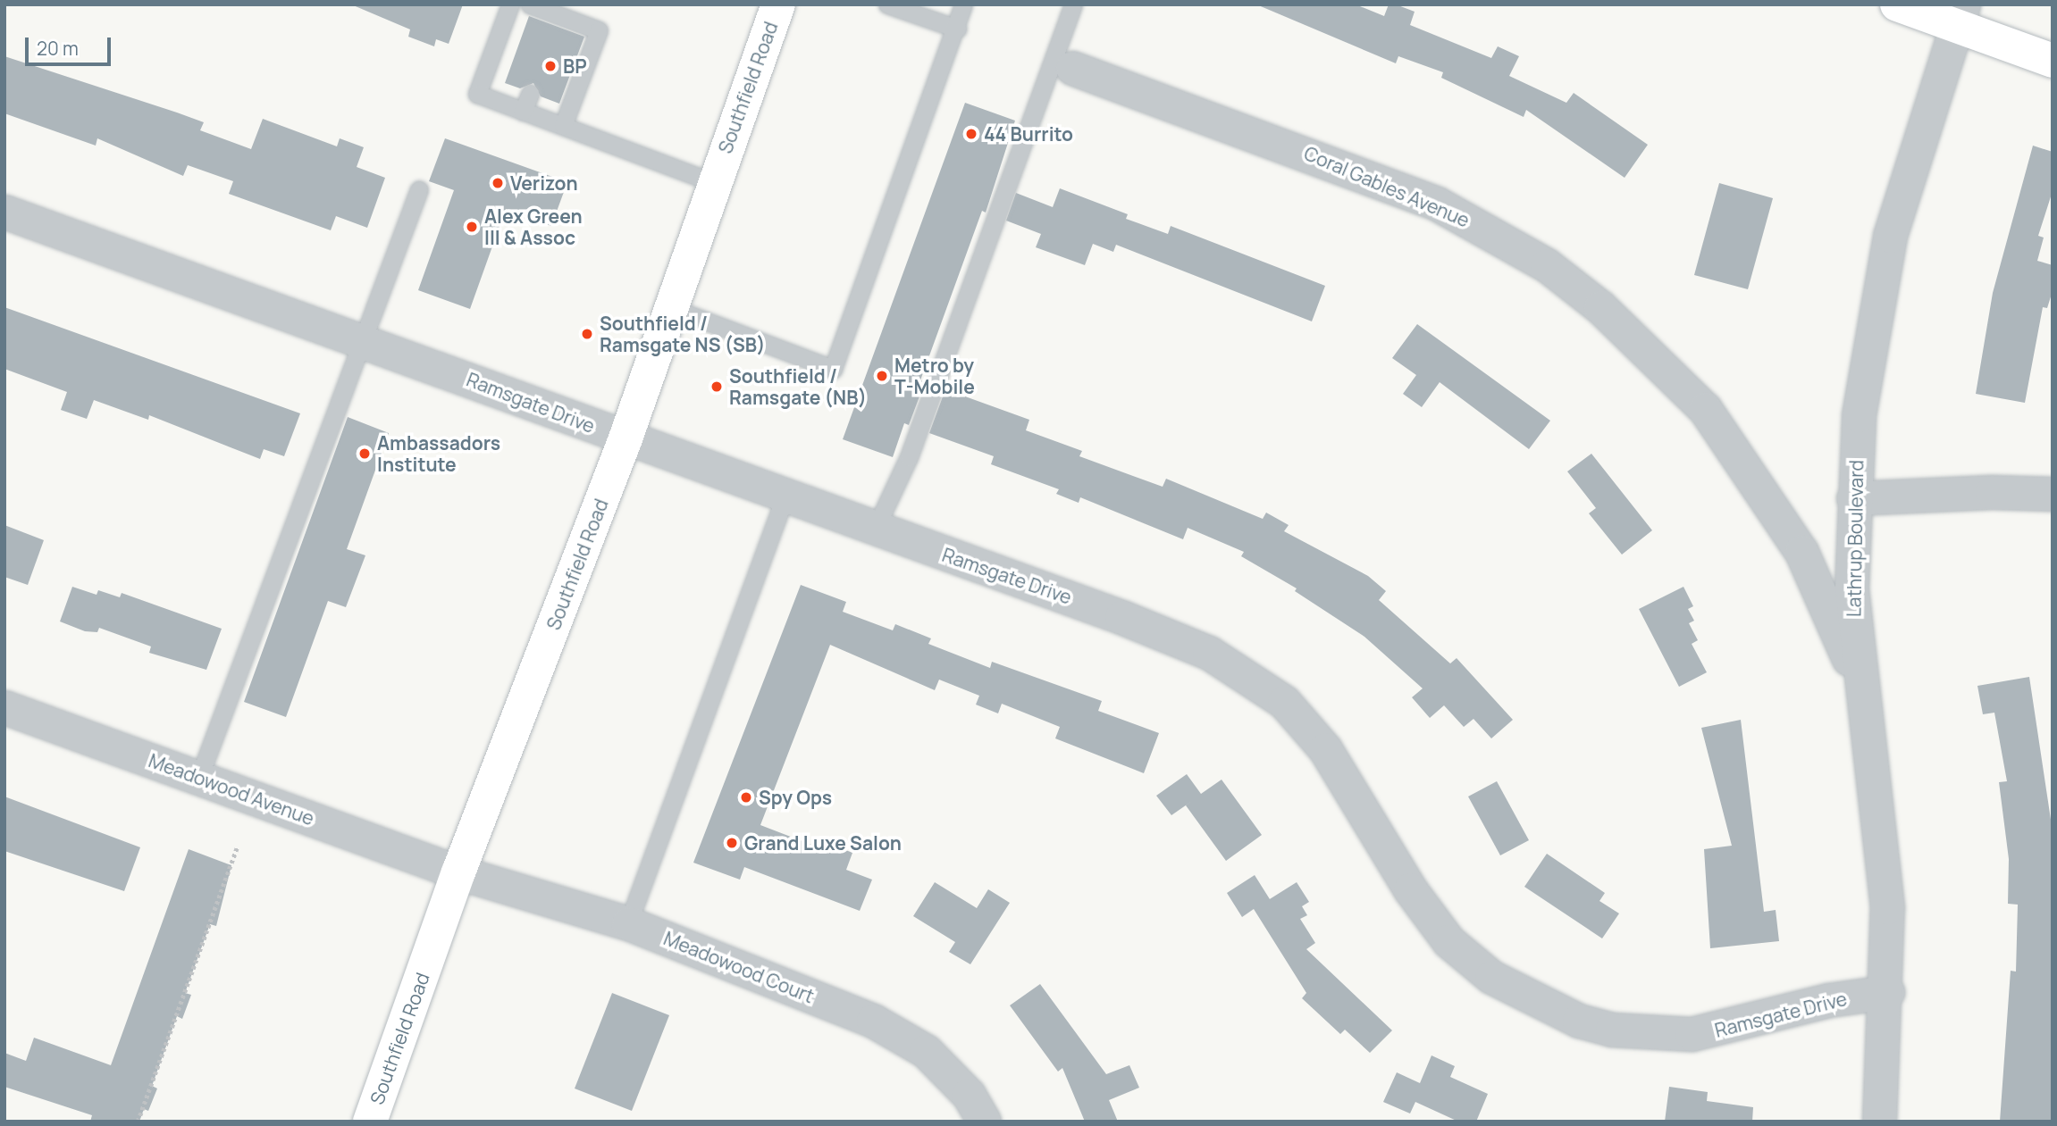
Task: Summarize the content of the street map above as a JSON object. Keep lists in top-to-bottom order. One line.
{"streets":{"main road":["Southfield Road"],"street":["Coral Gables Avenue","Ramsgate Drive","Lathrup Boulevard","Meadowood Avenue","Meadowood Court"]},"crossings":[["Southfield Road","Ramsgate Drive"],["Southfield Road","Meadowood Avenue"],["Southfield Road","Meadowood Court"],["Coral Gables Avenue","Lathrup Boulevard"],["Ramsgate Drive","Lathrup Boulevard"],["Meadowood Avenue","Meadowood Court"]],"places":["BP","44 Burrito","Verizon","Alex Green III & Assoc","Southfield / Ramsgate NS (SB)","Metro by T-Mobile","Southfield / Ramsgate (NB)","Ambassadors Institute","Spy Ops","Grand Luxe Salon"],"scale_bar":"20 m"}
